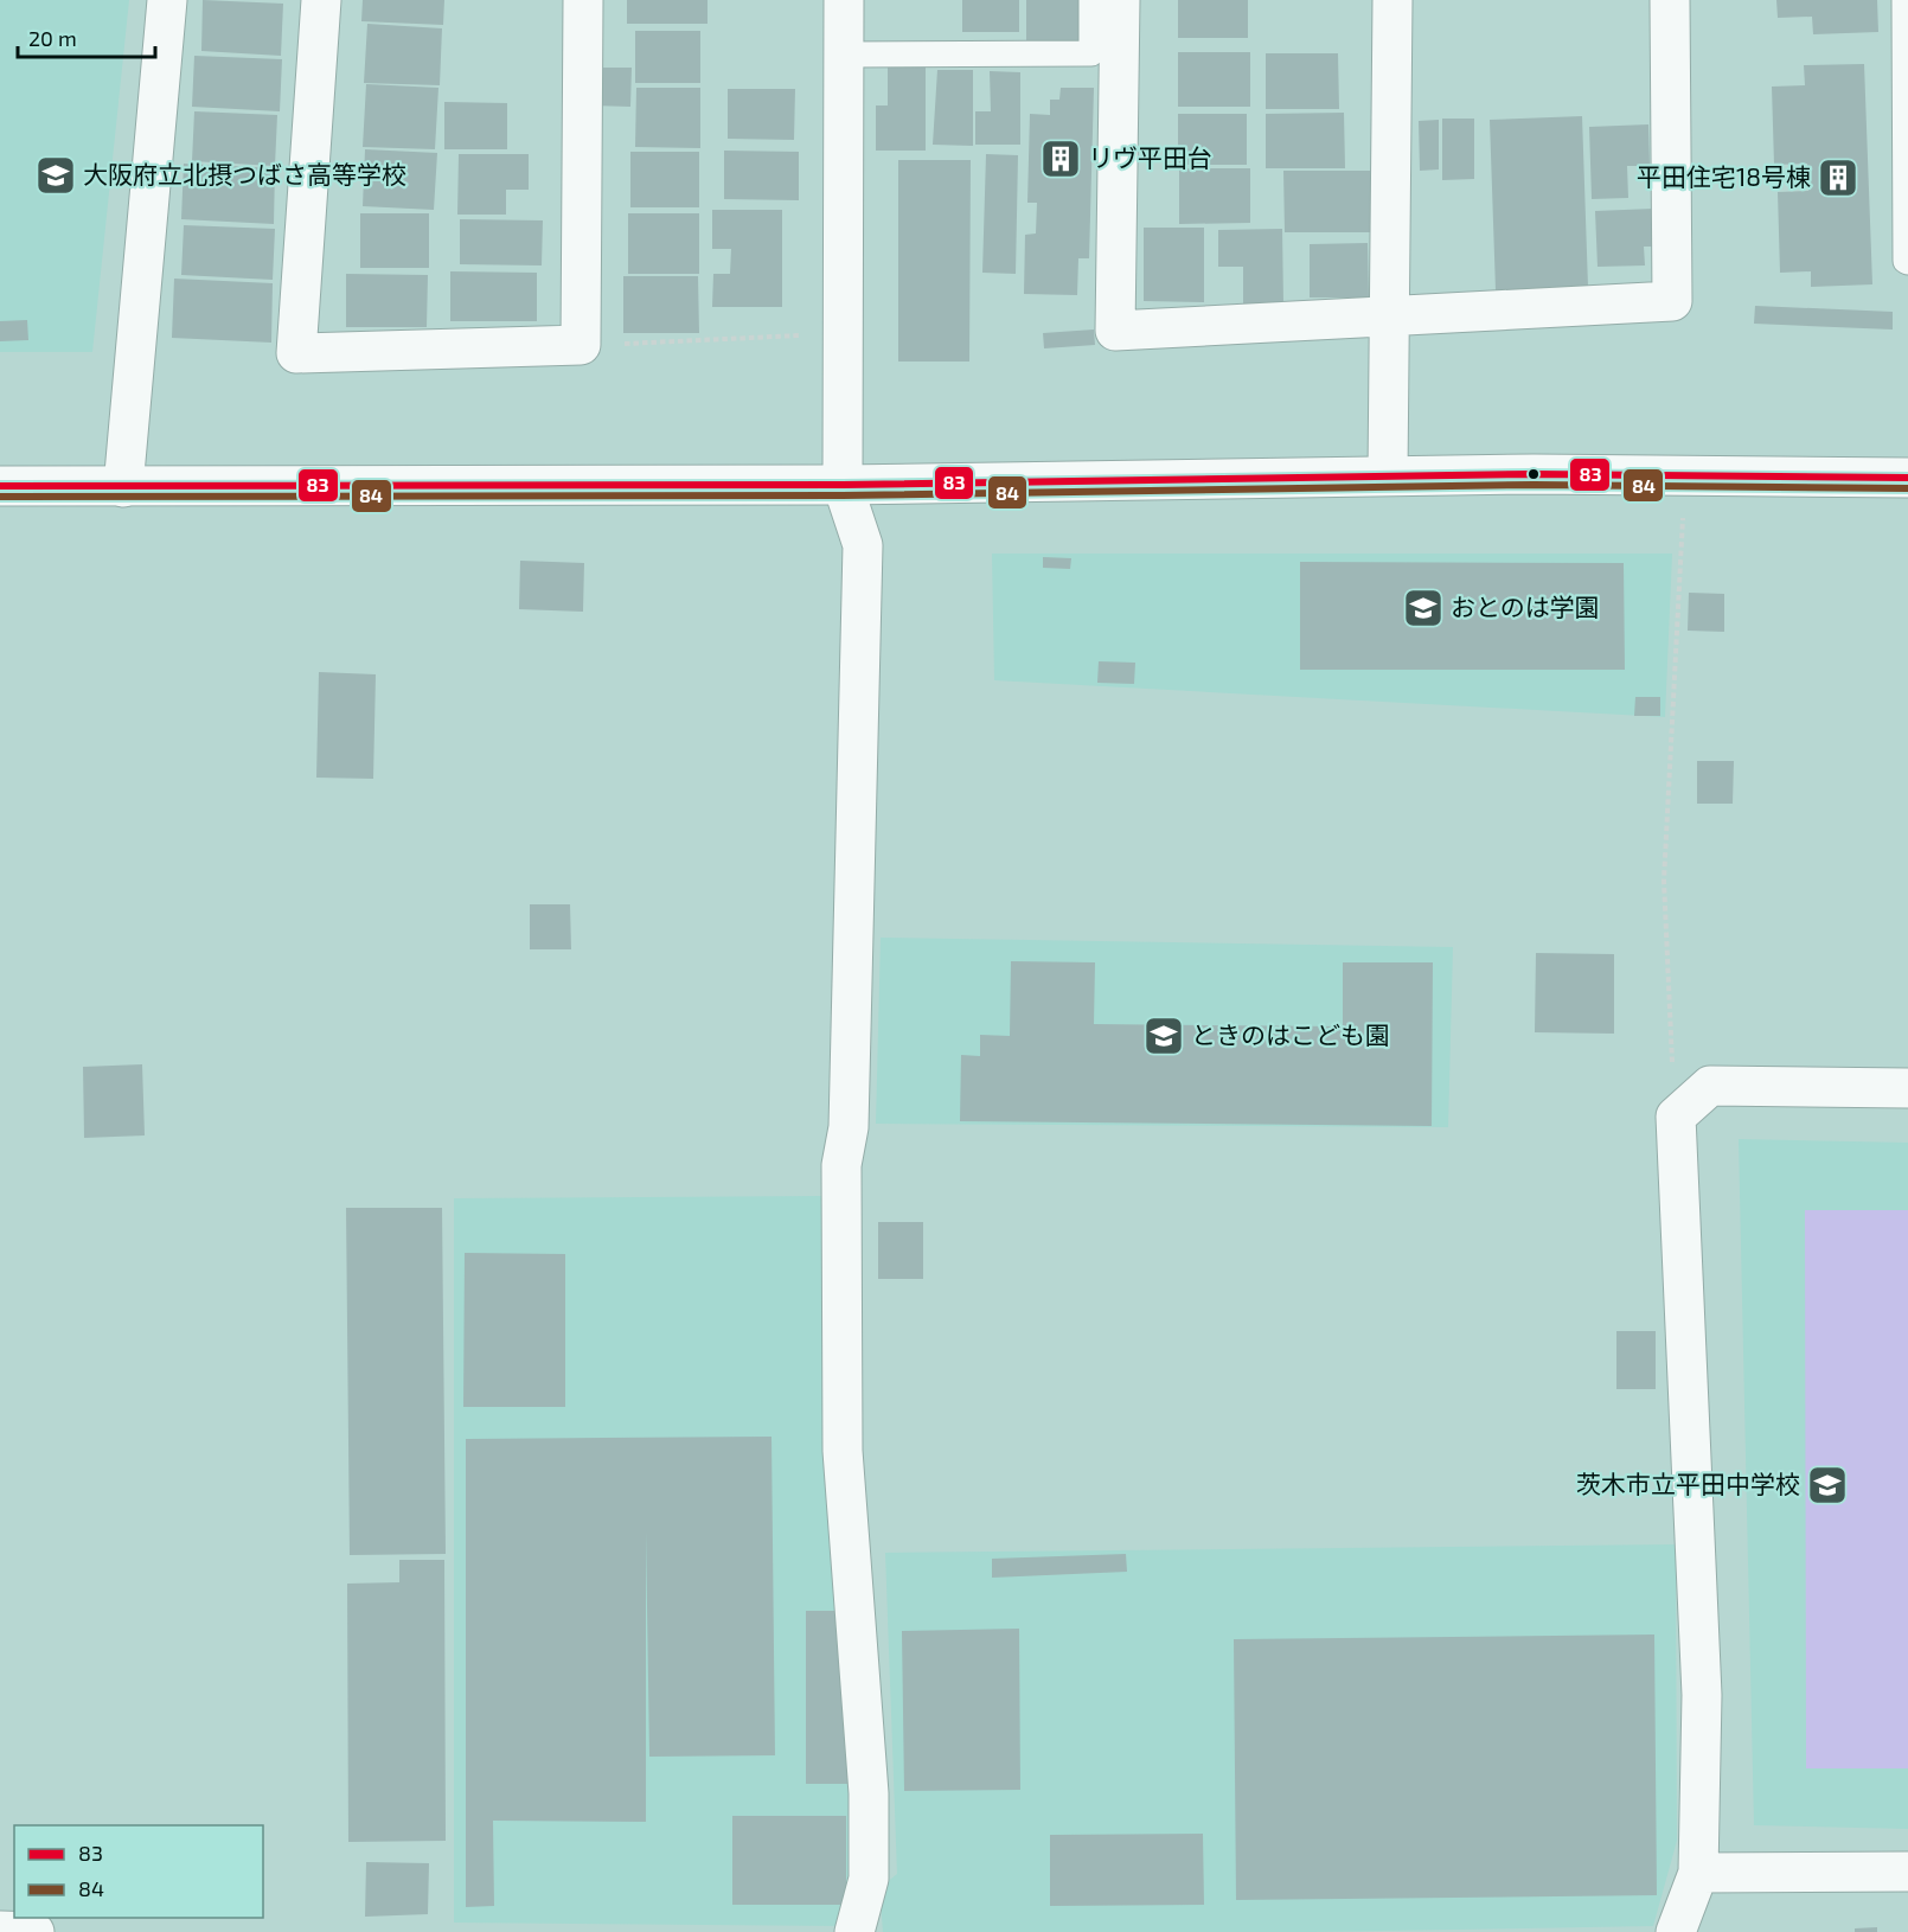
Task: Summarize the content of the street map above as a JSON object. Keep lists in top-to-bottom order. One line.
{"places":{"building":["リヴ平田台","平田住宅18号棟"],"school or university":["大阪府立北摂つばさ高等学校","おとのは学園","ときのはこども園","茨木市立平田中学校"]},"lines":["transit line 83","transit line 84"],"legend":["83","84"],"scale_bar":"20 m"}
